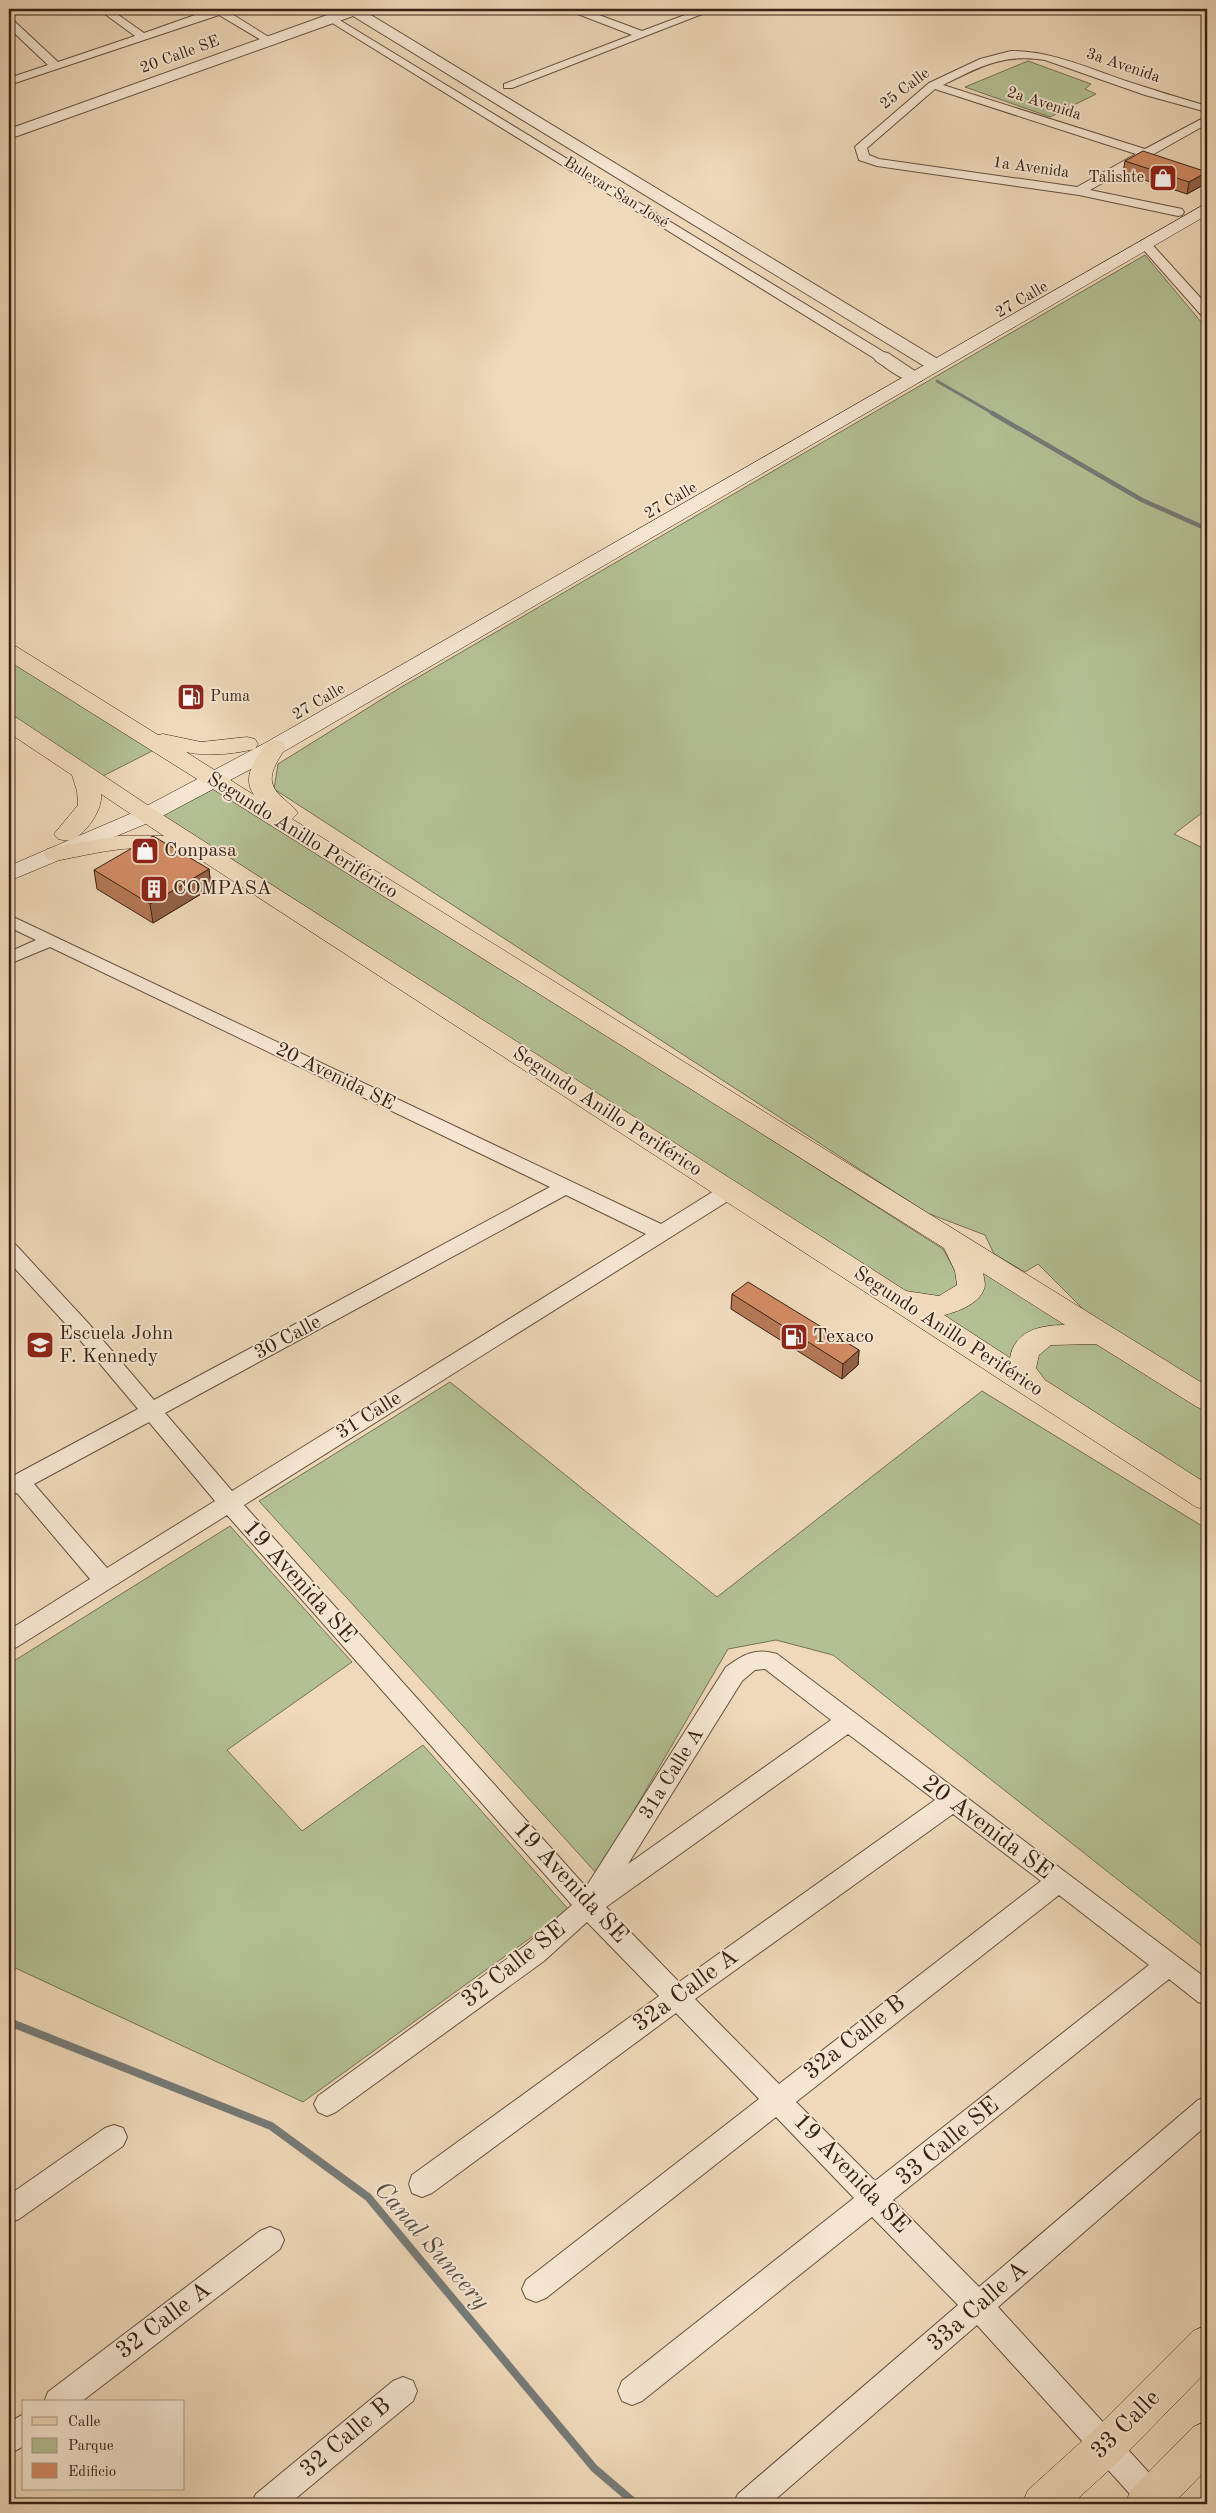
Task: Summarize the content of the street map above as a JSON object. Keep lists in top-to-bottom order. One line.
{"streets":{"main road":["27 Calle","Segundo Anillo Periférico","33 Calle"],"street":["20 Calle SE","3a Avenida","25 Calle","2a Avenida","1a Avenida","Bulevar San José","20 Avenida SE","30 Calle","31 Calle","19 Avenida SE","31a Calle A","32 Calle SE","32a Calle A","32a Calle B","33 Calle SE","33a Calle A","32 Calle A","32 Calle B"]},"crossings":[["20 Calle SE","Bulevar San José"],["3a Avenida","25 Calle"],["25 Calle","2a Avenida"],["25 Calle","1a Avenida"],["1a Avenida","27 Calle"],["Bulevar San José","27 Calle"],["27 Calle","Segundo Anillo Periférico"],["Segundo Anillo Periférico","31 Calle"],["20 Avenida SE","30 Calle"],["20 Avenida SE","31 Calle"],["20 Avenida SE","31a Calle A"],["20 Avenida SE","32 Calle SE"],["20 Avenida SE","32a Calle A"],["20 Avenida SE","32a Calle B"],["20 Avenida SE","33 Calle SE"],["30 Calle","19 Avenida SE"],["31 Calle","19 Avenida SE"],["19 Avenida SE","31a Calle A"],["19 Avenida SE","32 Calle SE"],["19 Avenida SE","32a Calle A"],["19 Avenida SE","32a Calle B"],["19 Avenida SE","33 Calle SE"],["19 Avenida SE","33a Calle A"],["19 Avenida SE","33 Calle"],["31a Calle A","32 Calle SE"]],"water":["Canal Suncery"],"places":{"shop":["Talishte","Conpasa"],"fuel station":["Puma","Texaco"],"building":["COMPASA"],"school or university":["Escuela John F. Kennedy"]},"legend":["Calle","Parque","Edificio"]}
